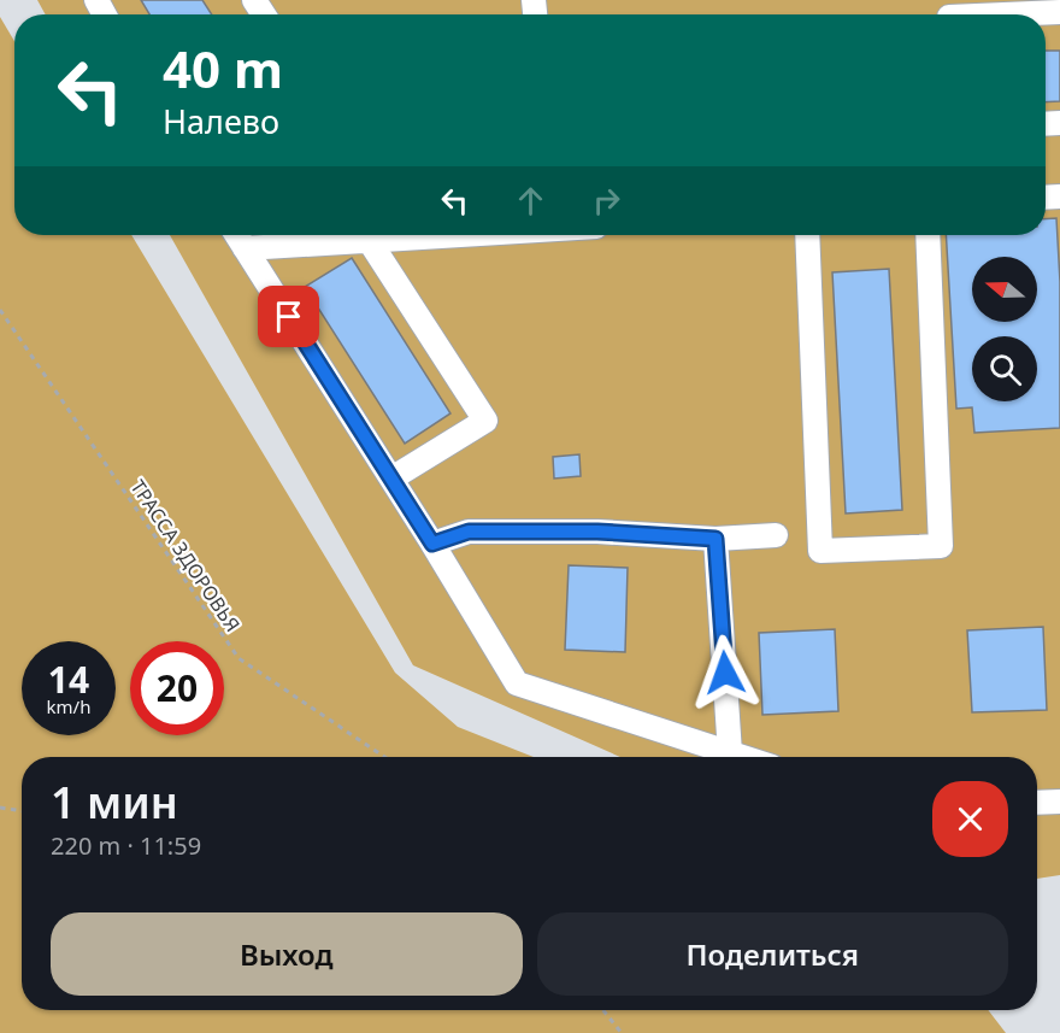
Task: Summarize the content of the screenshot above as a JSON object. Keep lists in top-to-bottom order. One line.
{"streets":{"path":["ТРАССА ЗДОРОВЬЯ"]},"north":"left","page":{"turn":["40 m","Налево"],"speed":"14 km/h","limit":"20","heading":["1 мин","220 m · 11:59"],"buttons":["Выход","Поделиться"]}}
